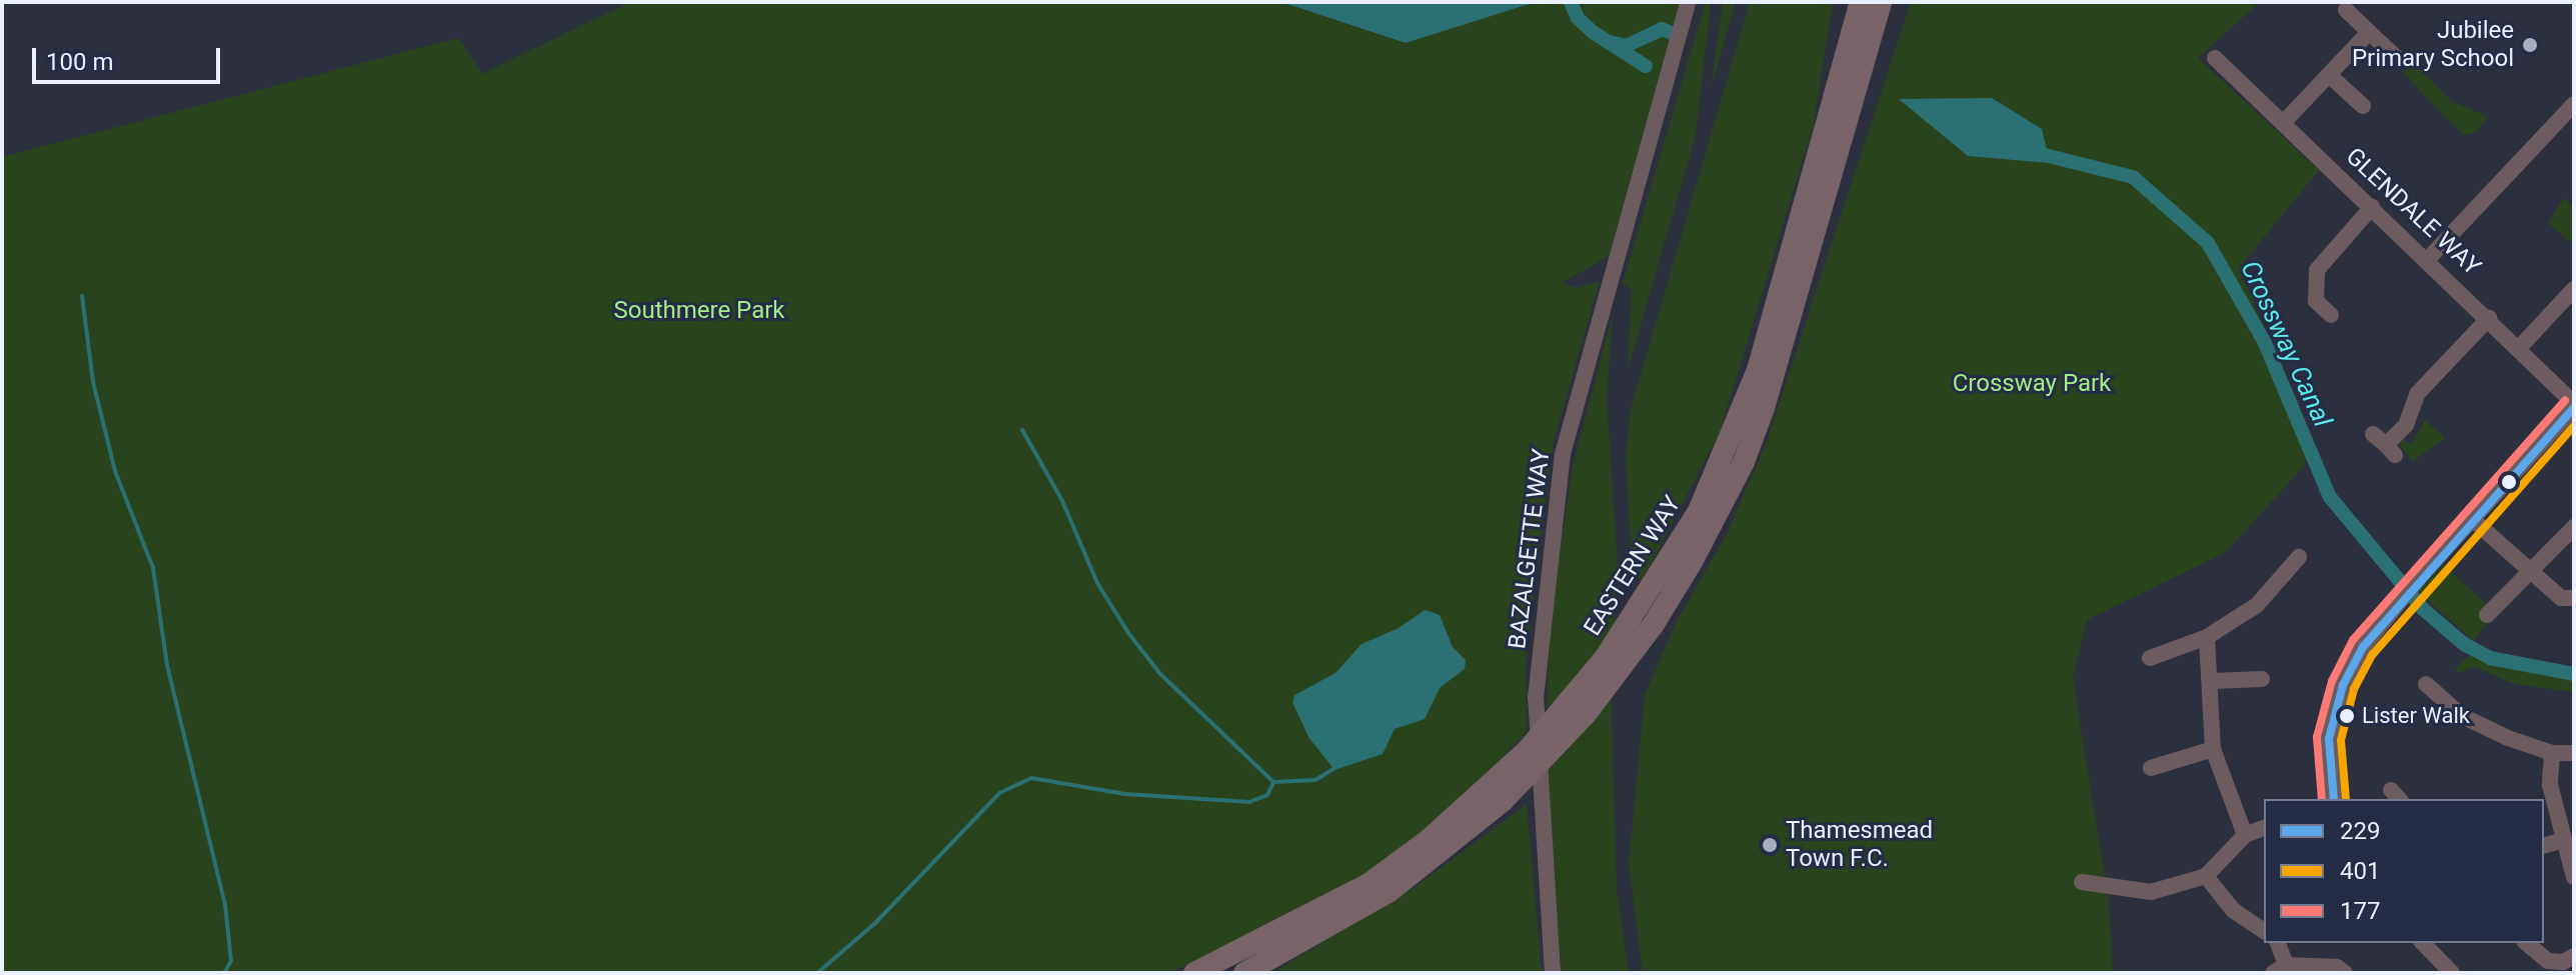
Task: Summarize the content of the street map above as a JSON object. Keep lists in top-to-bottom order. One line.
{"streets":{"main road":["EASTERN WAY"],"street":["GLENDALE WAY","BAZALGETTE WAY"]},"water":["Crossway Canal"],"parks":["Southmere Park","Crossway Park"],"places":["Jubilee Primary School","Lister Walk","Thamesmead Town F.C."],"lines":["transit line 177","transit line 229","transit line 401"],"legend":["229","401","177"],"scale_bar":"100 m"}
